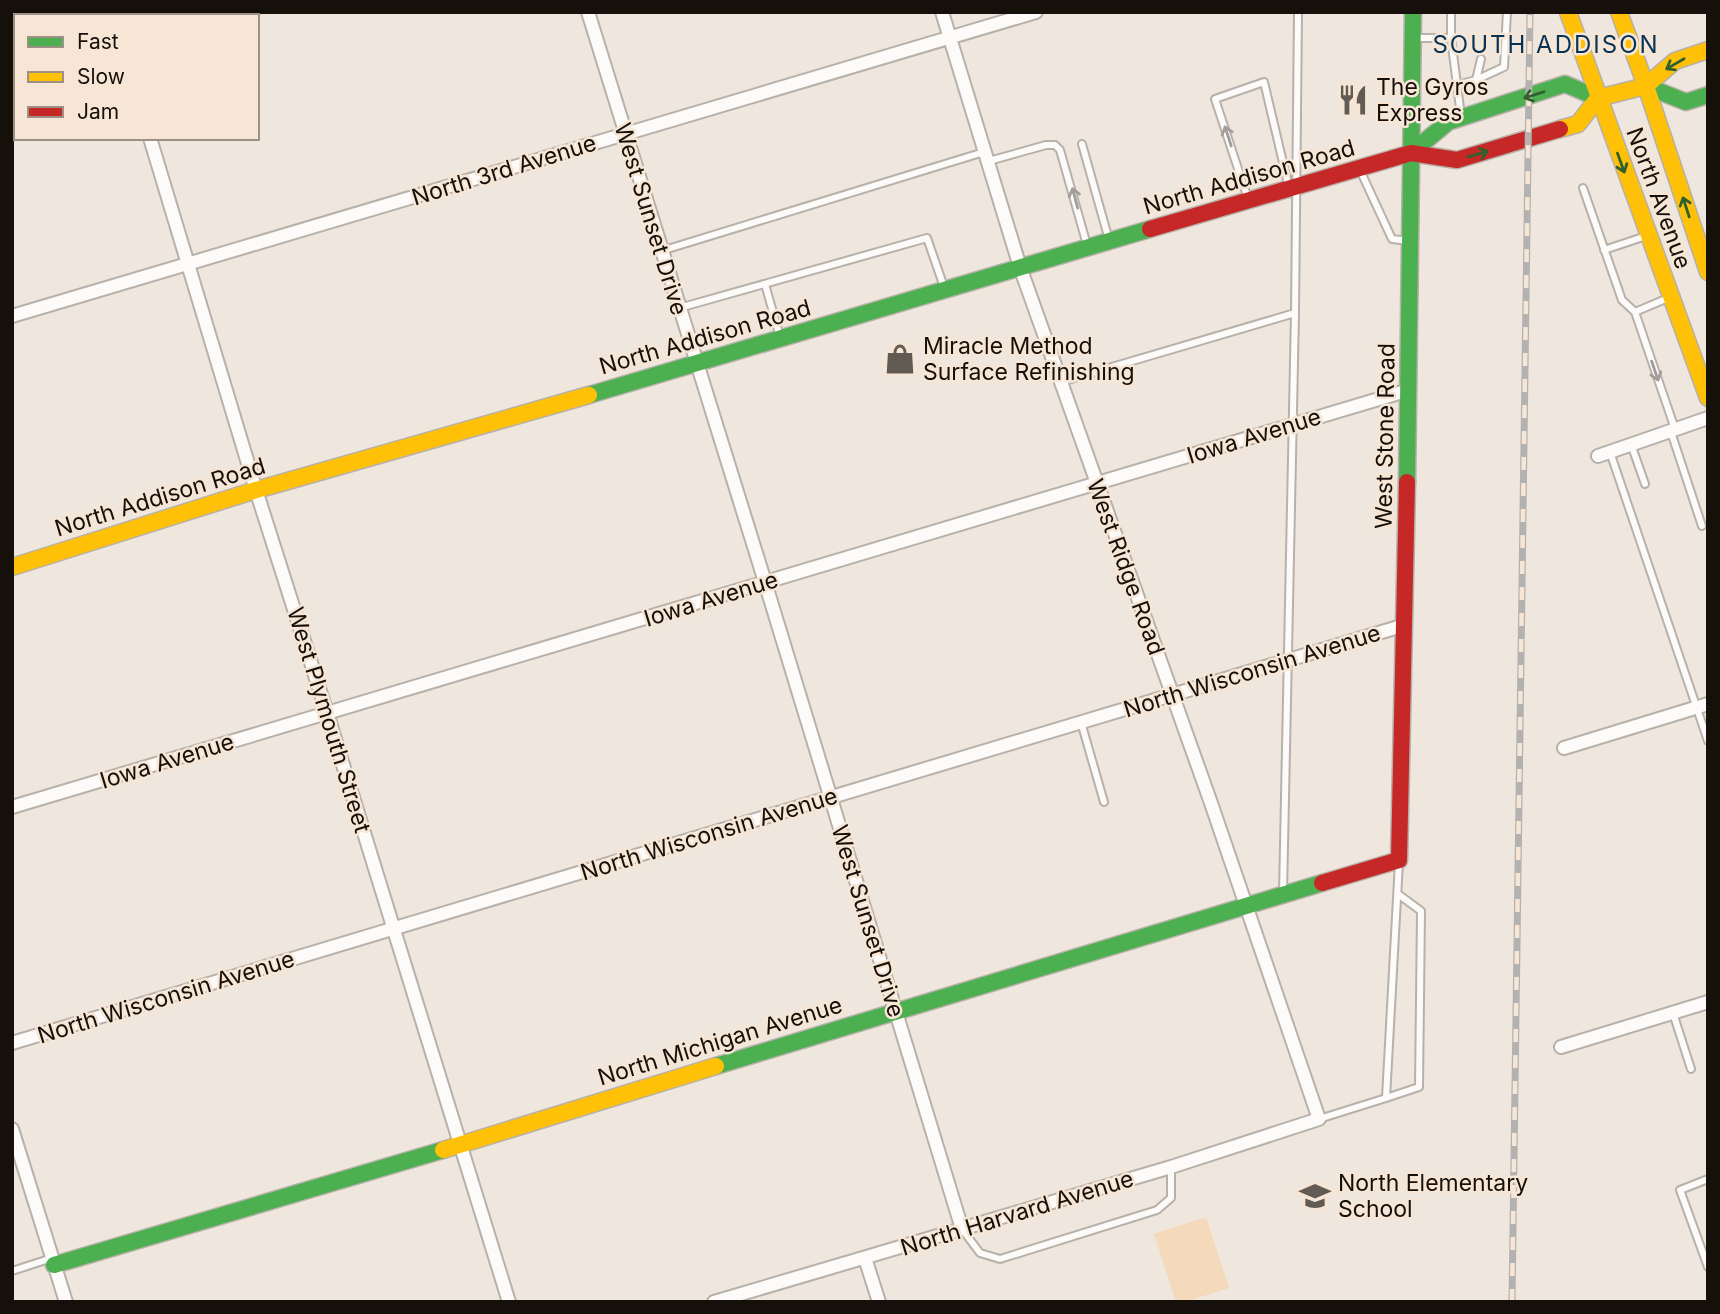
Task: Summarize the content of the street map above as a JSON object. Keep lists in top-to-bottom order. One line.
{"streets":{"street":["North 3rd Avenue","North Addison Road","North Avenue","West Sunset Drive","Iowa Avenue","West Stone Road","West Ridge Road","North Wisconsin Avenue","West Plymouth Street","North Michigan Avenue","North Harvard Avenue"]},"crossings":[["North 3rd Avenue","West Sunset Drive"],["North 3rd Avenue","West Ridge Road"],["North 3rd Avenue","West Plymouth Street"],["North Addison Road","North Avenue"],["North Addison Road","West Sunset Drive"],["North Addison Road","West Stone Road"],["North Addison Road","West Ridge Road"],["North Addison Road","West Plymouth Street"],["West Sunset Drive","Iowa Avenue"],["West Sunset Drive","North Wisconsin Avenue"],["West Sunset Drive","North Michigan Avenue"],["West Sunset Drive","North Harvard Avenue"],["Iowa Avenue","West Stone Road"],["Iowa Avenue","West Ridge Road"],["Iowa Avenue","West Plymouth Street"],["West Stone Road","North Wisconsin Avenue"],["West Stone Road","North Michigan Avenue"],["West Ridge Road","North Wisconsin Avenue"],["West Ridge Road","North Michigan Avenue"],["West Ridge Road","North Harvard Avenue"],["North Wisconsin Avenue","West Plymouth Street"],["West Plymouth Street","North Michigan Avenue"]],"districts":["SOUTH ADDISON"],"places":{"restaurant":["The Gyros Express"],"shop":["Miracle Method Surface Refinishing"],"school or university":["North Elementary School"]},"legend":["Fast","Slow","Jam"]}
